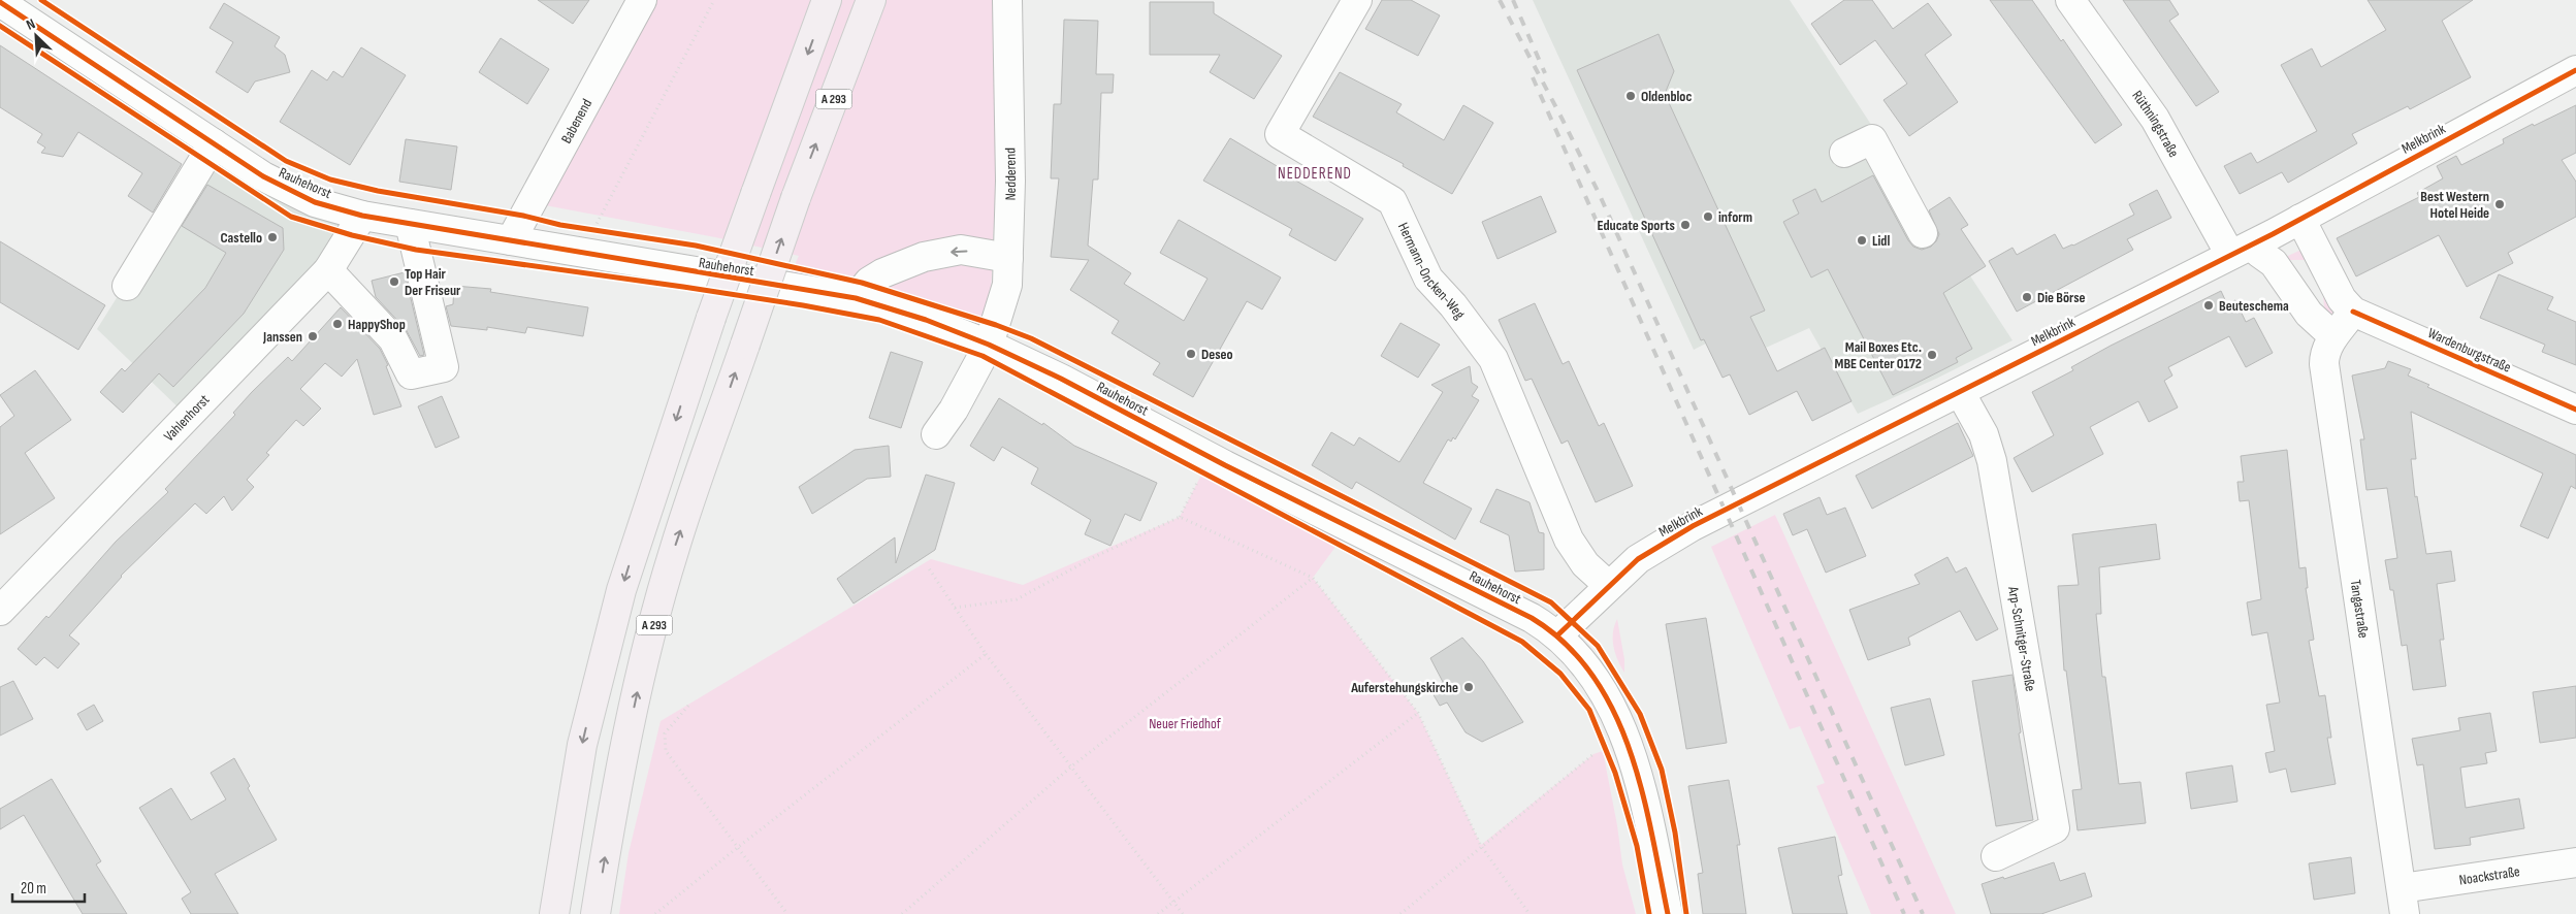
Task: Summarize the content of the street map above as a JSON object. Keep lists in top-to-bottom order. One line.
{"streets":{"highway":["A 293"],"street":["Babenend","Rüthningstraße","Melkbrink","Nedderend","Rauhehorst","Hermann-Oncken-Weg","Wardenburgstraße","Vahlenhorst","Tangastraße","Arp-Schnitger-Straße","Noackstraße"]},"crossings":[["Babenend","Rauhehorst"],["Rüthningstraße","Melkbrink"],["Rüthningstraße","Tangastraße"],["Melkbrink","Rauhehorst"],["Melkbrink","Hermann-Oncken-Weg"],["Melkbrink","Wardenburgstraße"],["Melkbrink","Arp-Schnitger-Straße"],["Nedderend","Rauhehorst"],["Rauhehorst","Vahlenhorst"],["Wardenburgstraße","Tangastraße"],["Tangastraße","Noackstraße"]],"districts":["NEDDEREND"],"parks":["Neuer Friedhof"],"places":["Oldenbloc","Best Western Hotel Heide","inform","Educate Sports","Castello","Lidl","Top Hair Der Friseur","Die Börse","Beuteschema","HappyShop","Janssen","Deseo","Mail Boxes Etc. MBE Center 0172","Auferstehungskirche"],"scale_bar":"20 m","north":"top left"}
